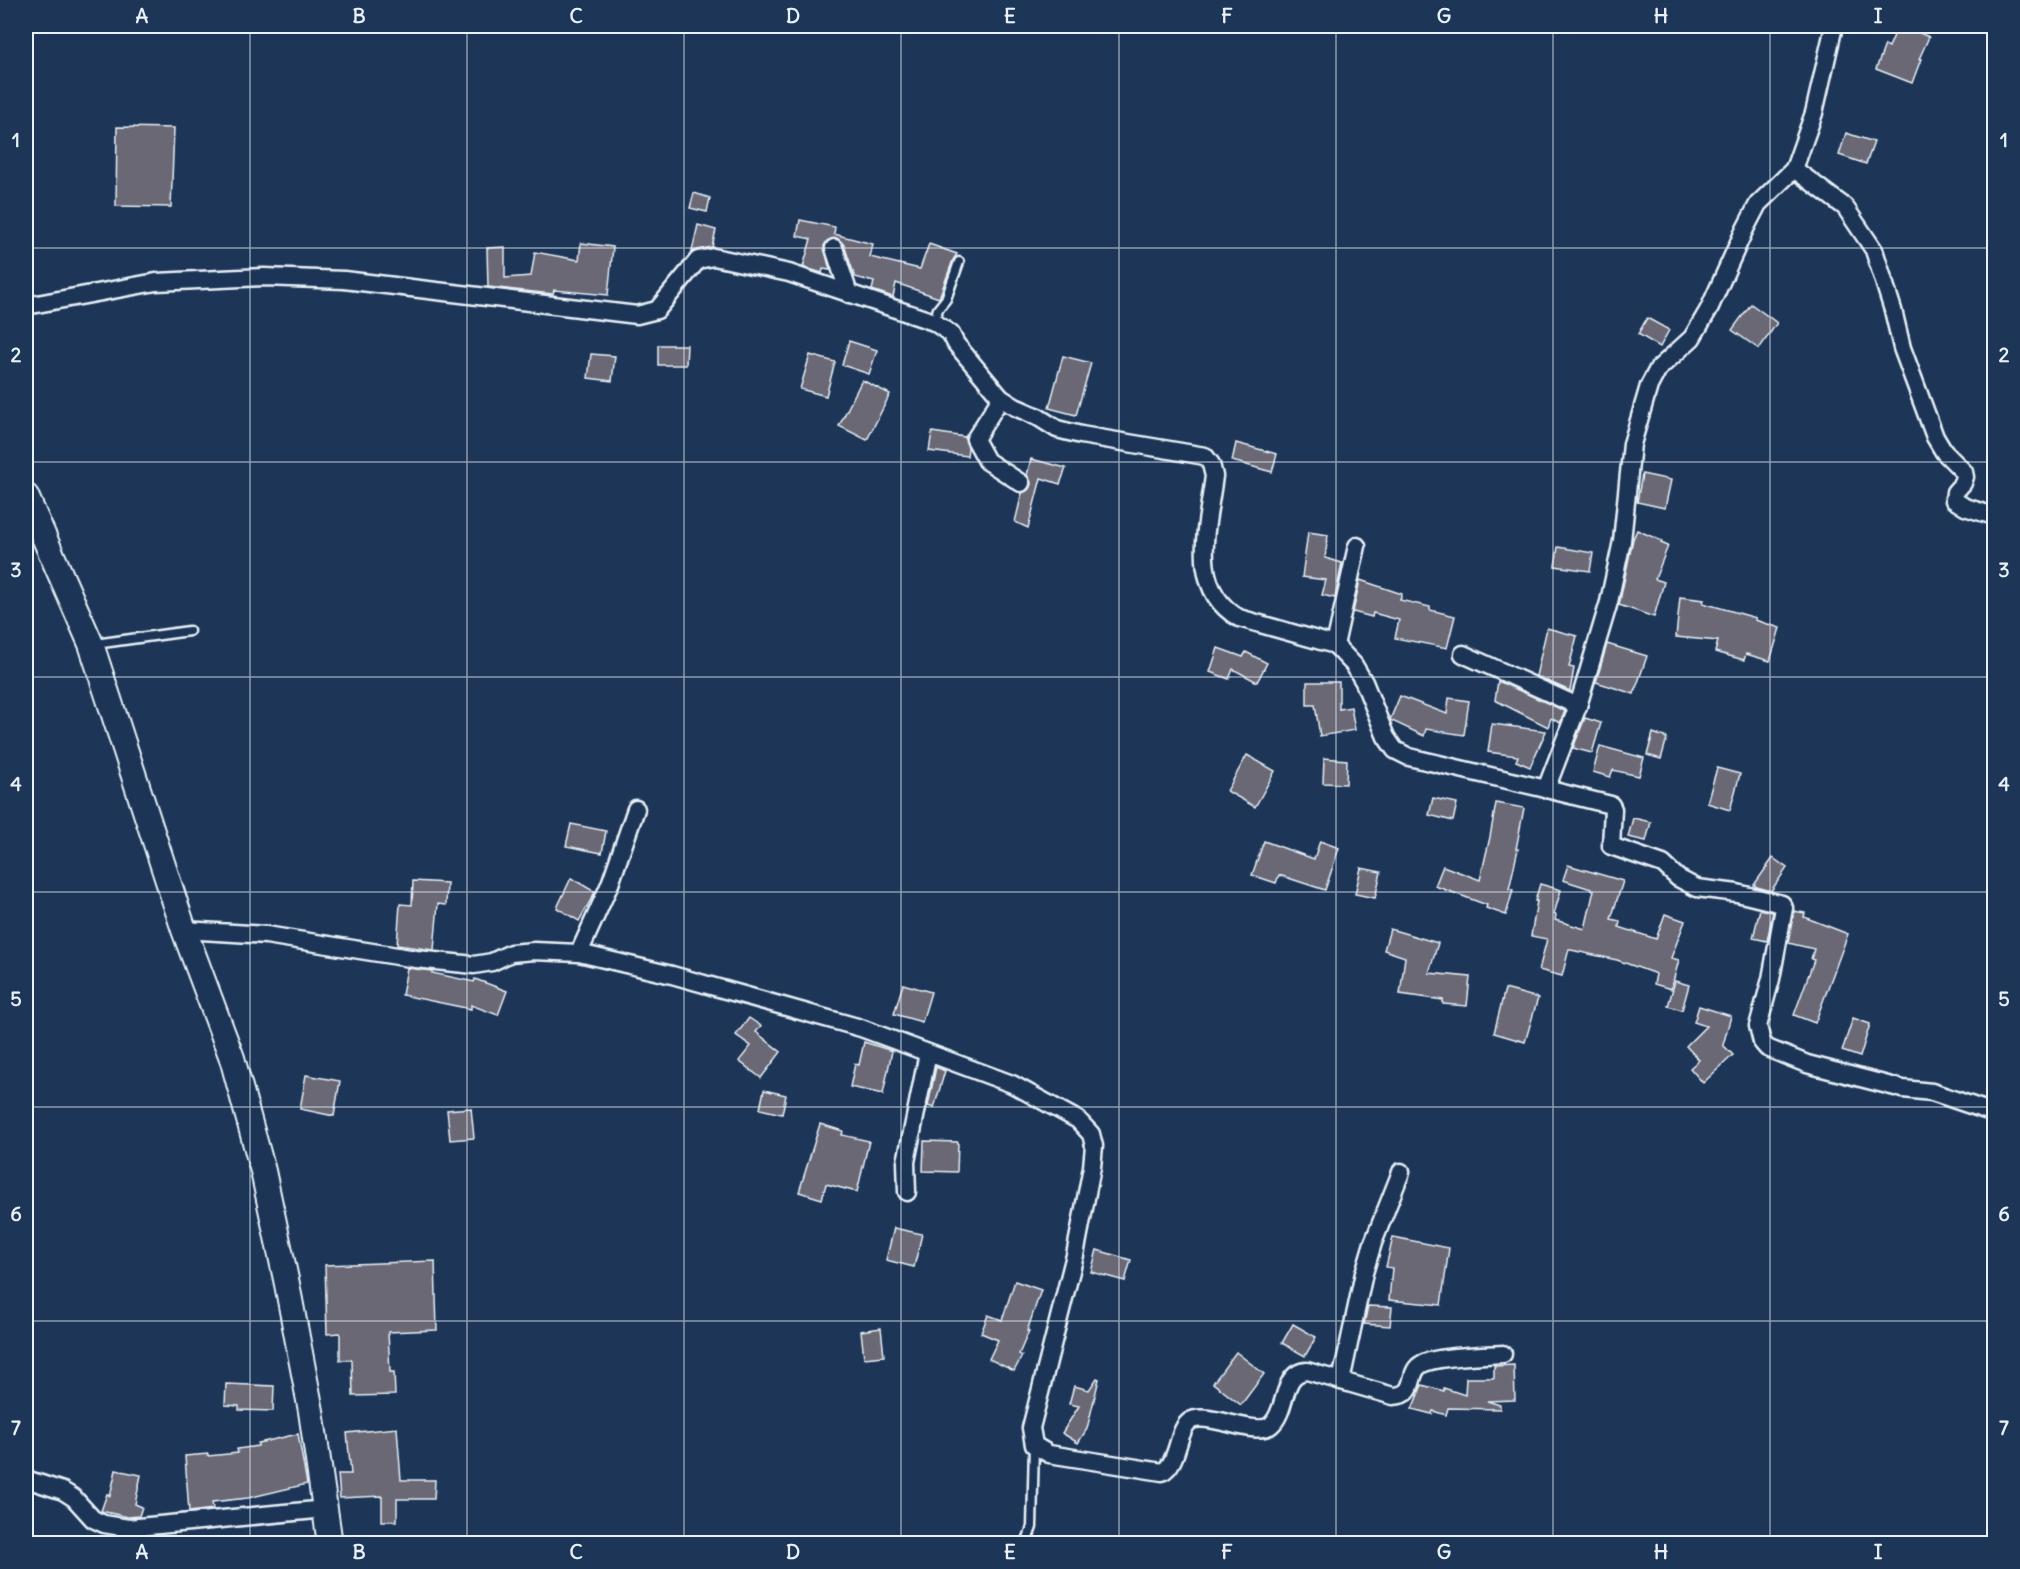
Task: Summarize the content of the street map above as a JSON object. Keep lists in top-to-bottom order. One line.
{"grid":{"columns":["A","B","C","D","E","F","G","H","I"],"rows":["1","2","3","4","5","6","7"]}}
